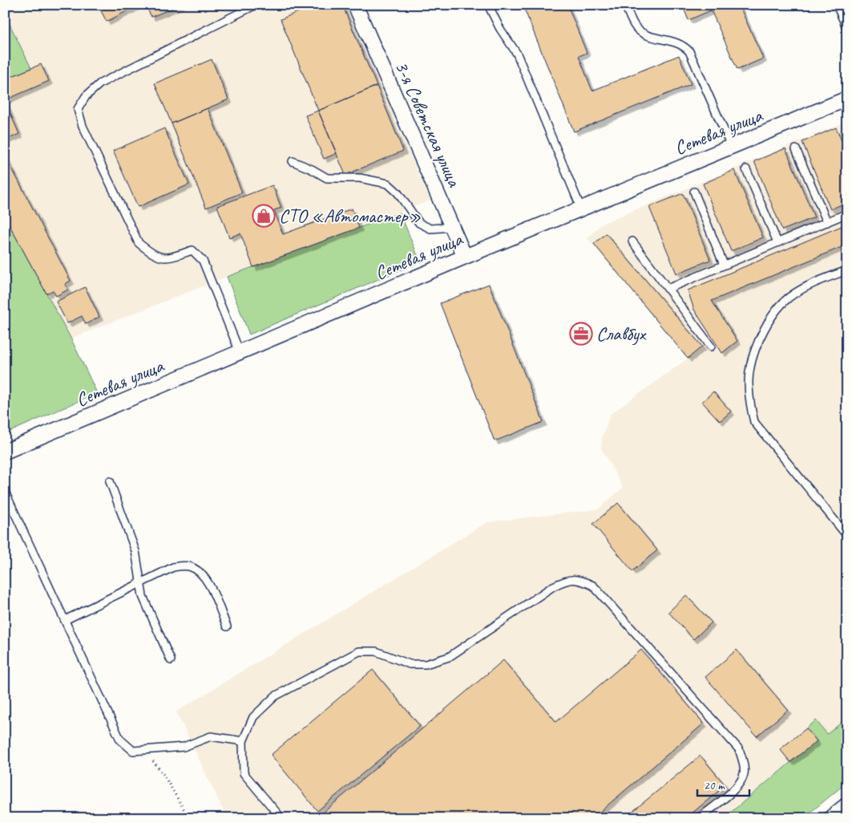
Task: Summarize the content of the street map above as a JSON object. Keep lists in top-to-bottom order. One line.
{"streets":{"street":["3-я Советская улица","Сетевая улица"]},"crossings":[["3-я Советская улица","Сетевая улица"]],"places":{"shop":["СТО «Автомастер»"],"office":["Славбух"]},"scale_bar":"20 m"}
